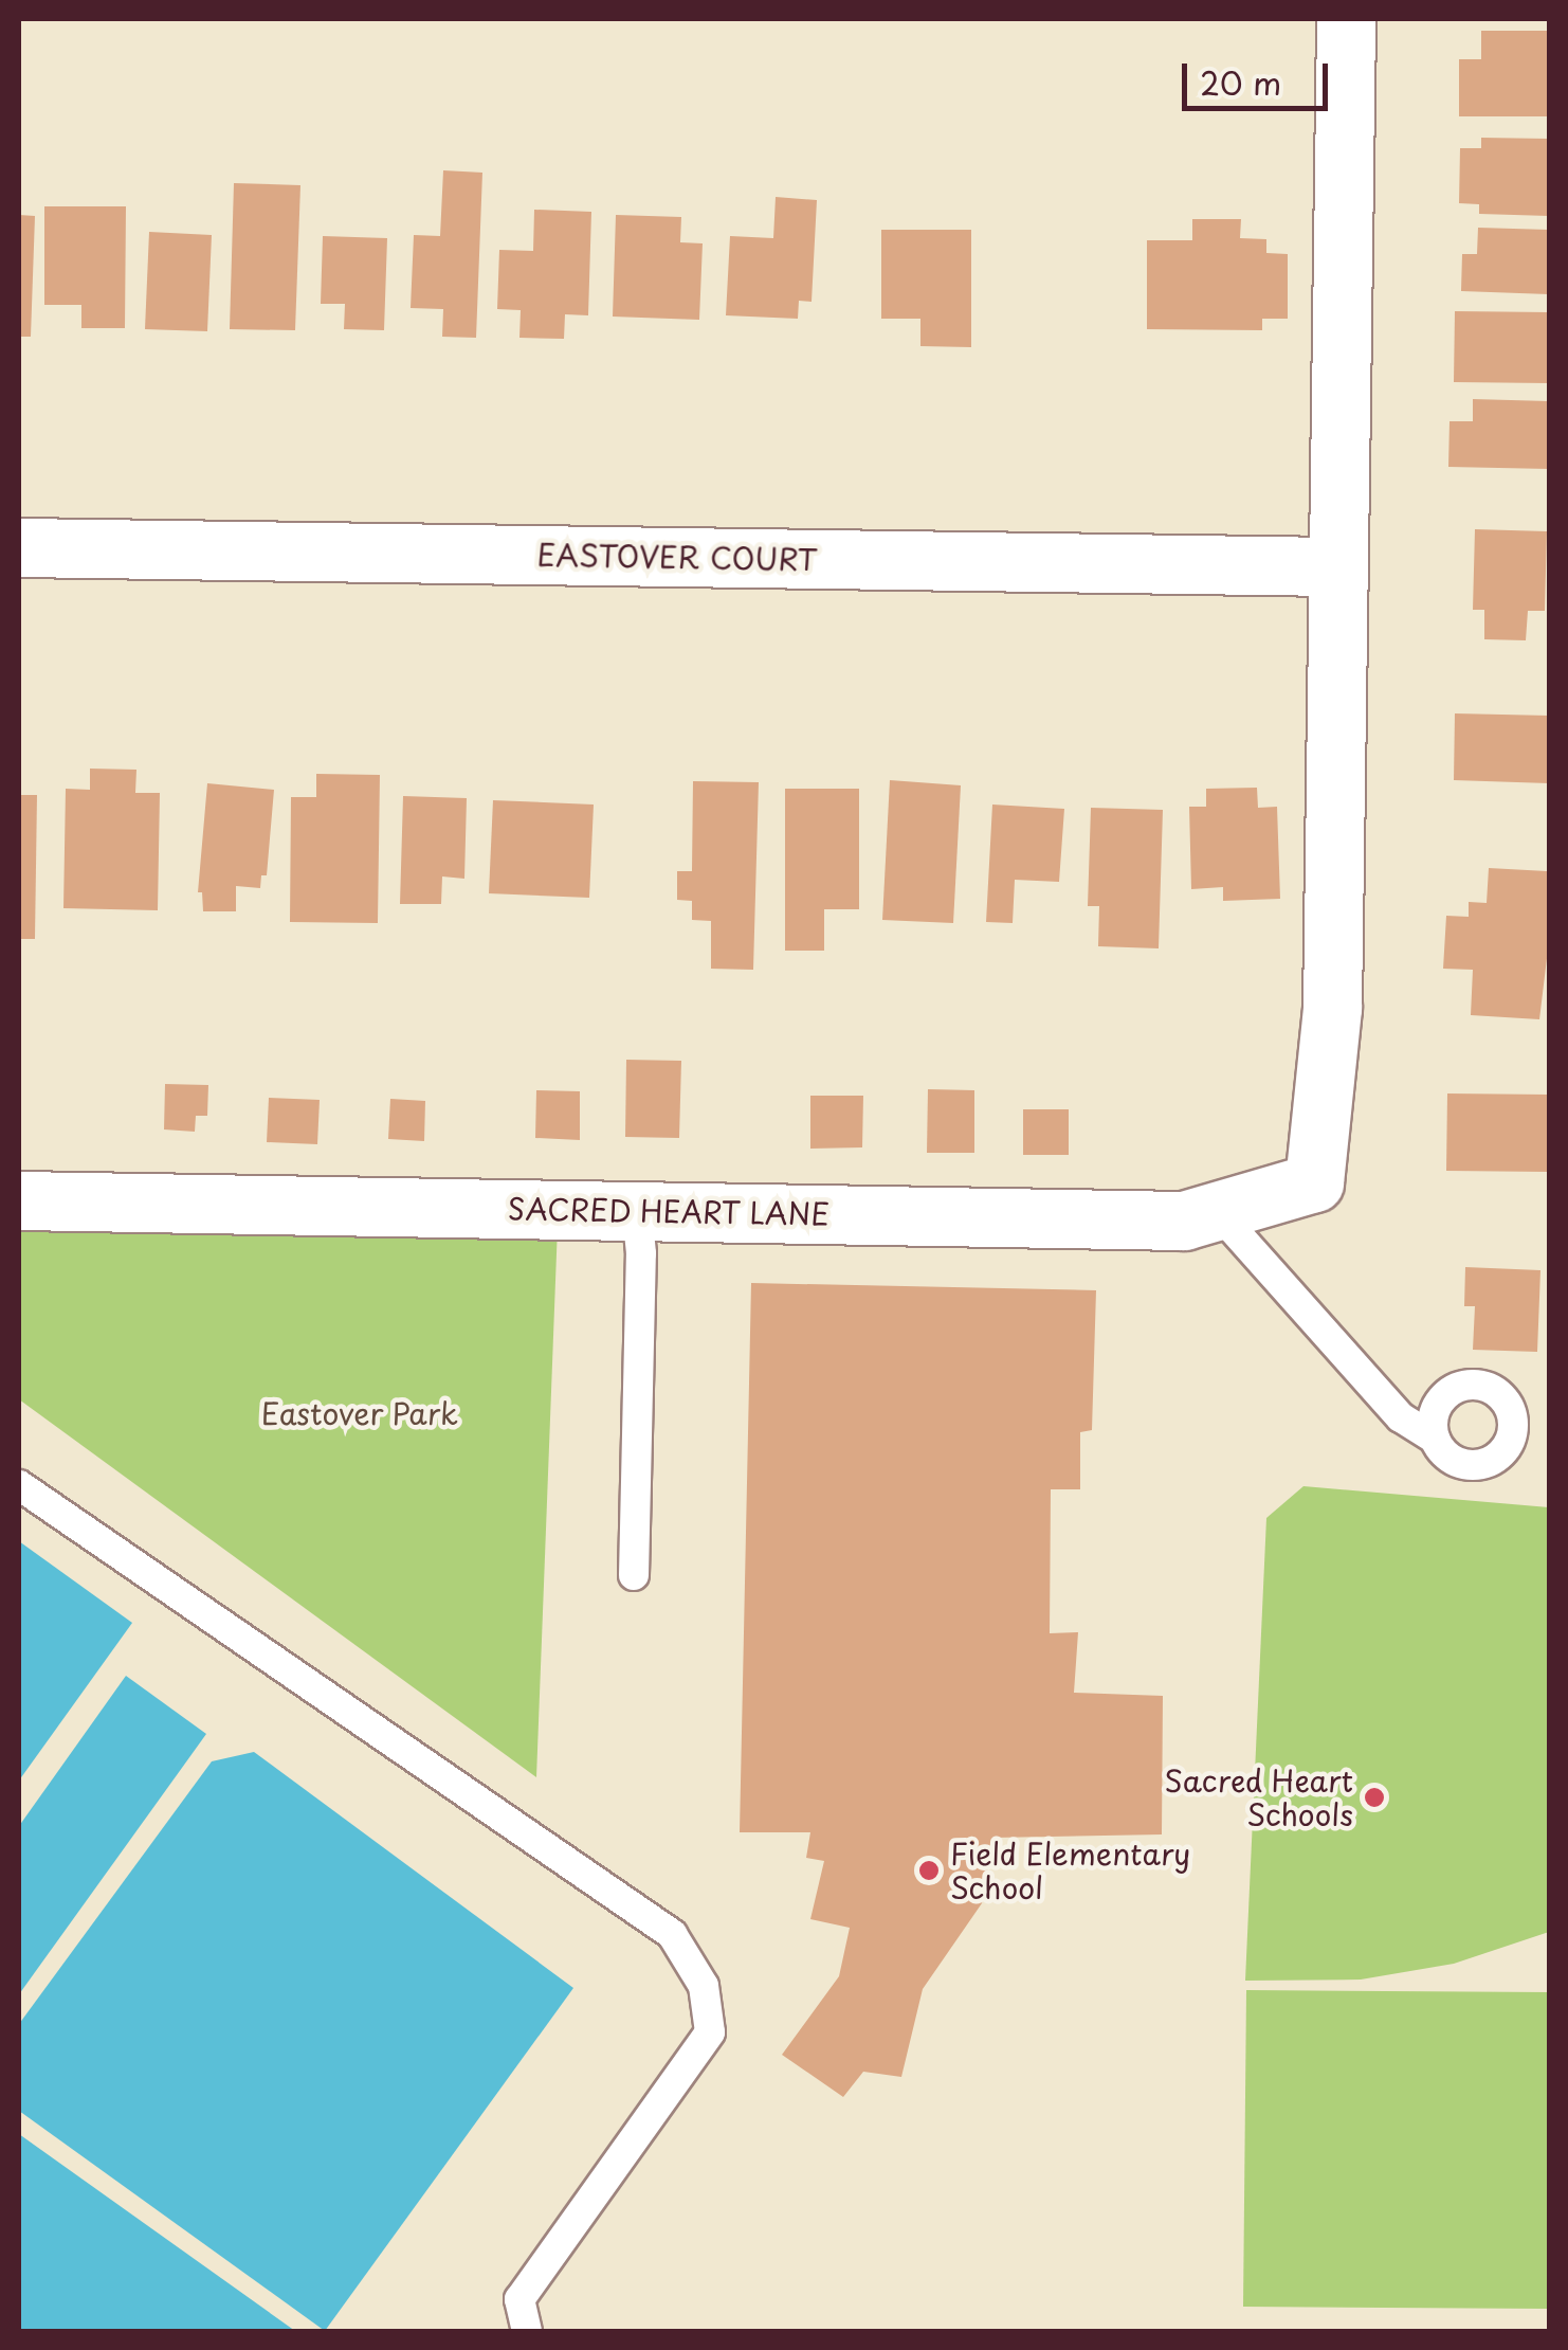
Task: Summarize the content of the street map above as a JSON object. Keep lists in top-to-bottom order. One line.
{"streets":{"street":["EASTOVER COURT","SACRED HEART LANE"]},"crossings":[["EASTOVER COURT","SACRED HEART LANE"]],"parks":["Eastover Park"],"places":["Sacred Heart Schools","Field Elementary School"],"scale_bar":"20 m"}
